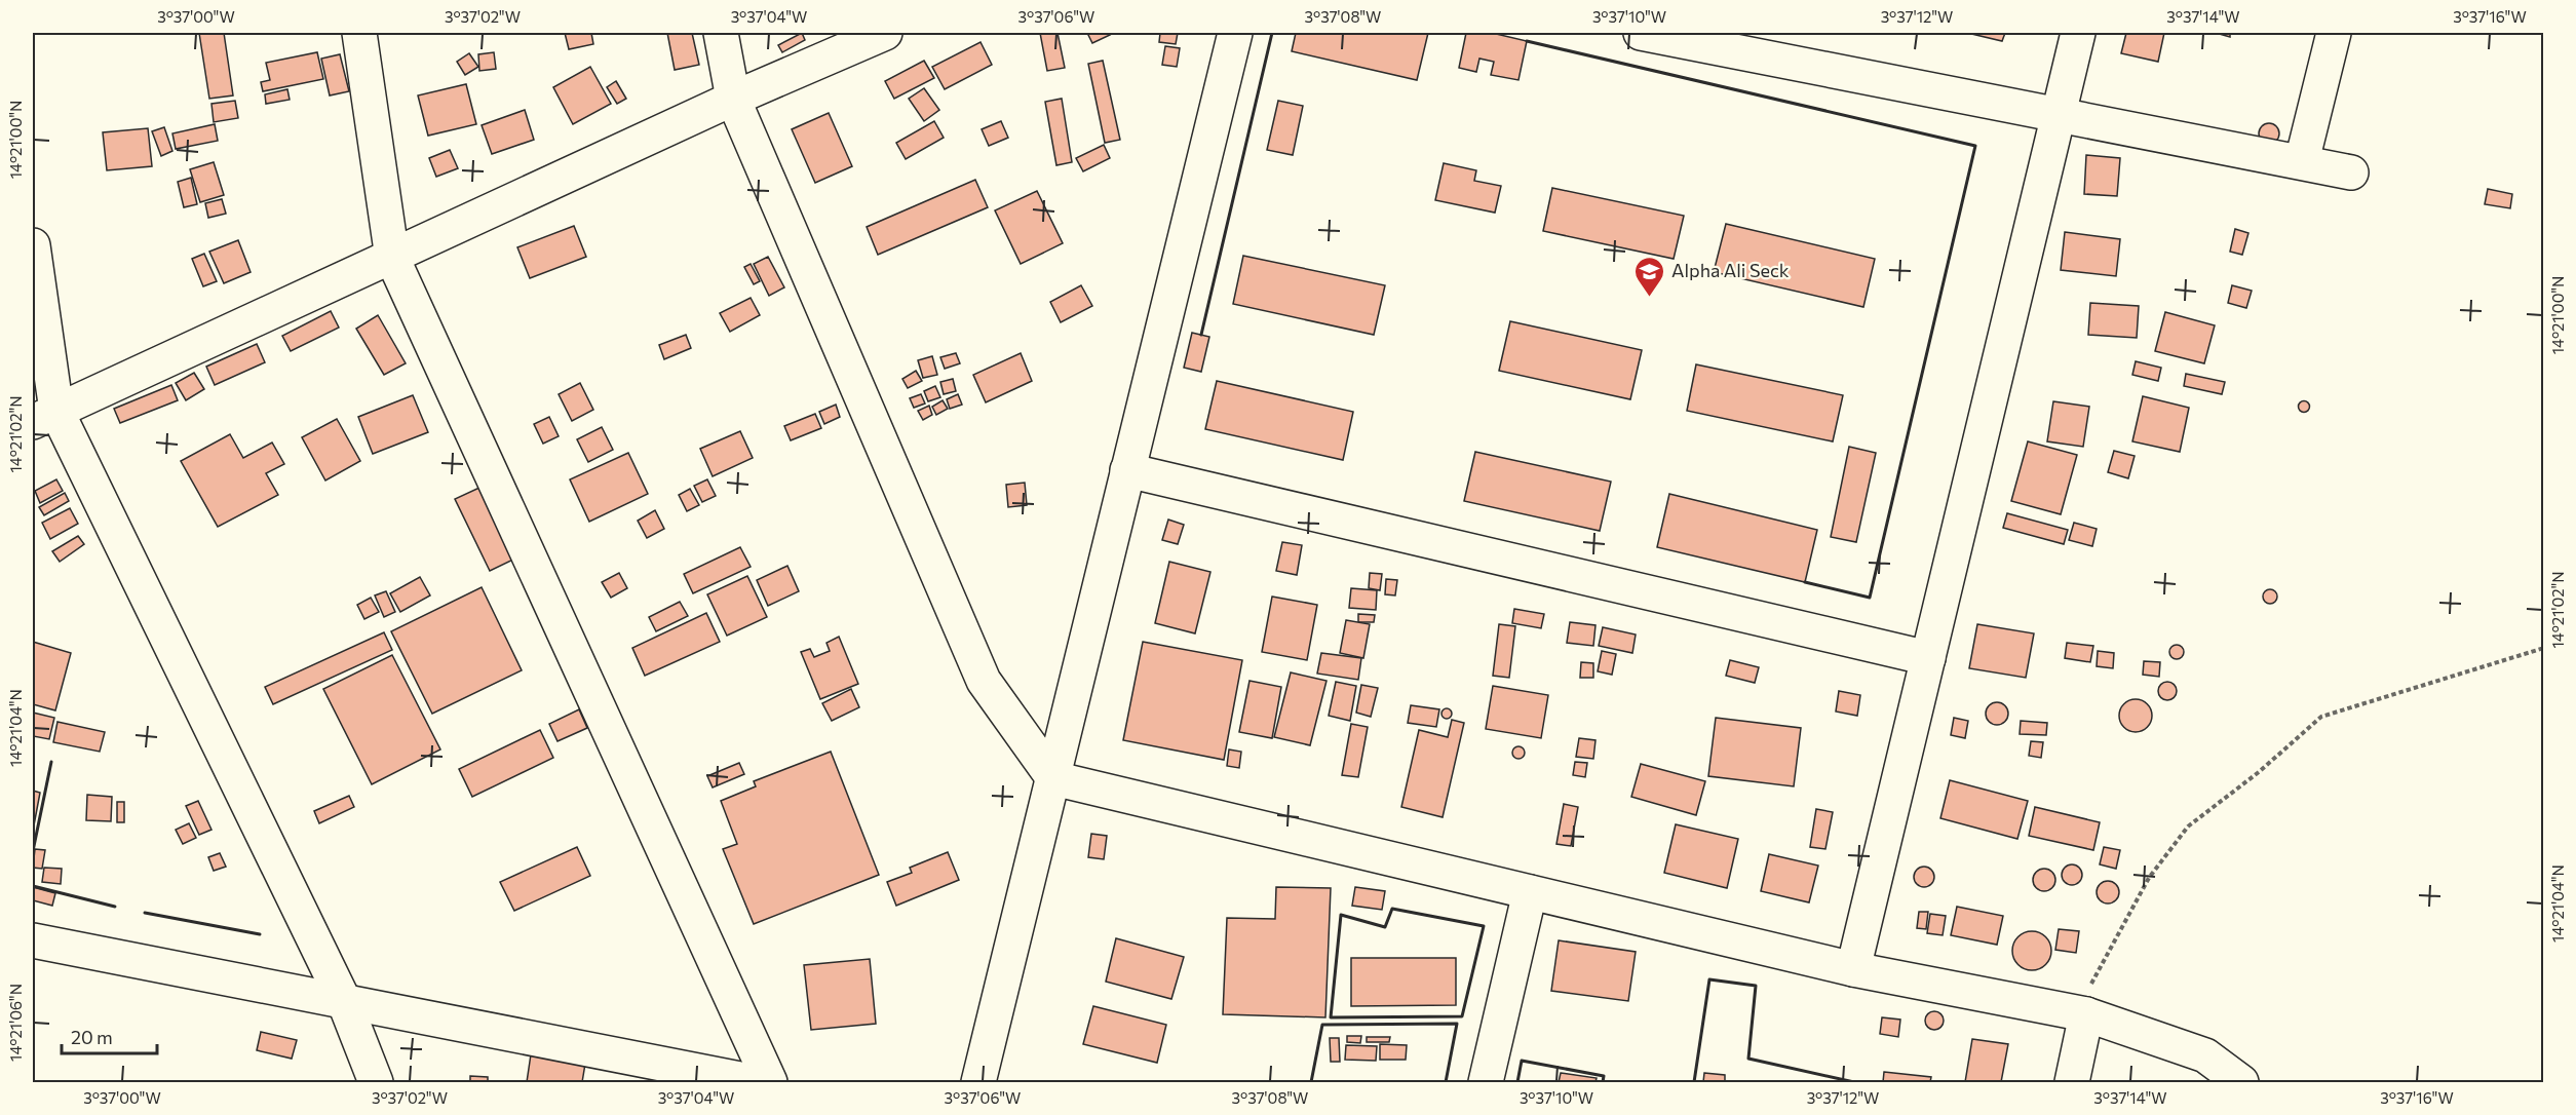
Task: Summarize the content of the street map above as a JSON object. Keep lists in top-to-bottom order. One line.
{"places":{"school or university":["Alpha Ali Seck"]},"scale_bar":"20 m","coordinates":["3°37'00\"W","3°37'02\"W","3°37'04\"W","3°37'06\"W","3°37'08\"W","3°37'10\"W","3°37'12\"W","3°37'14\"W","3°37'16\"W","14°21'00\"N","14°21'02\"N","14°21'04\"N","14°21'06\"N"]}
